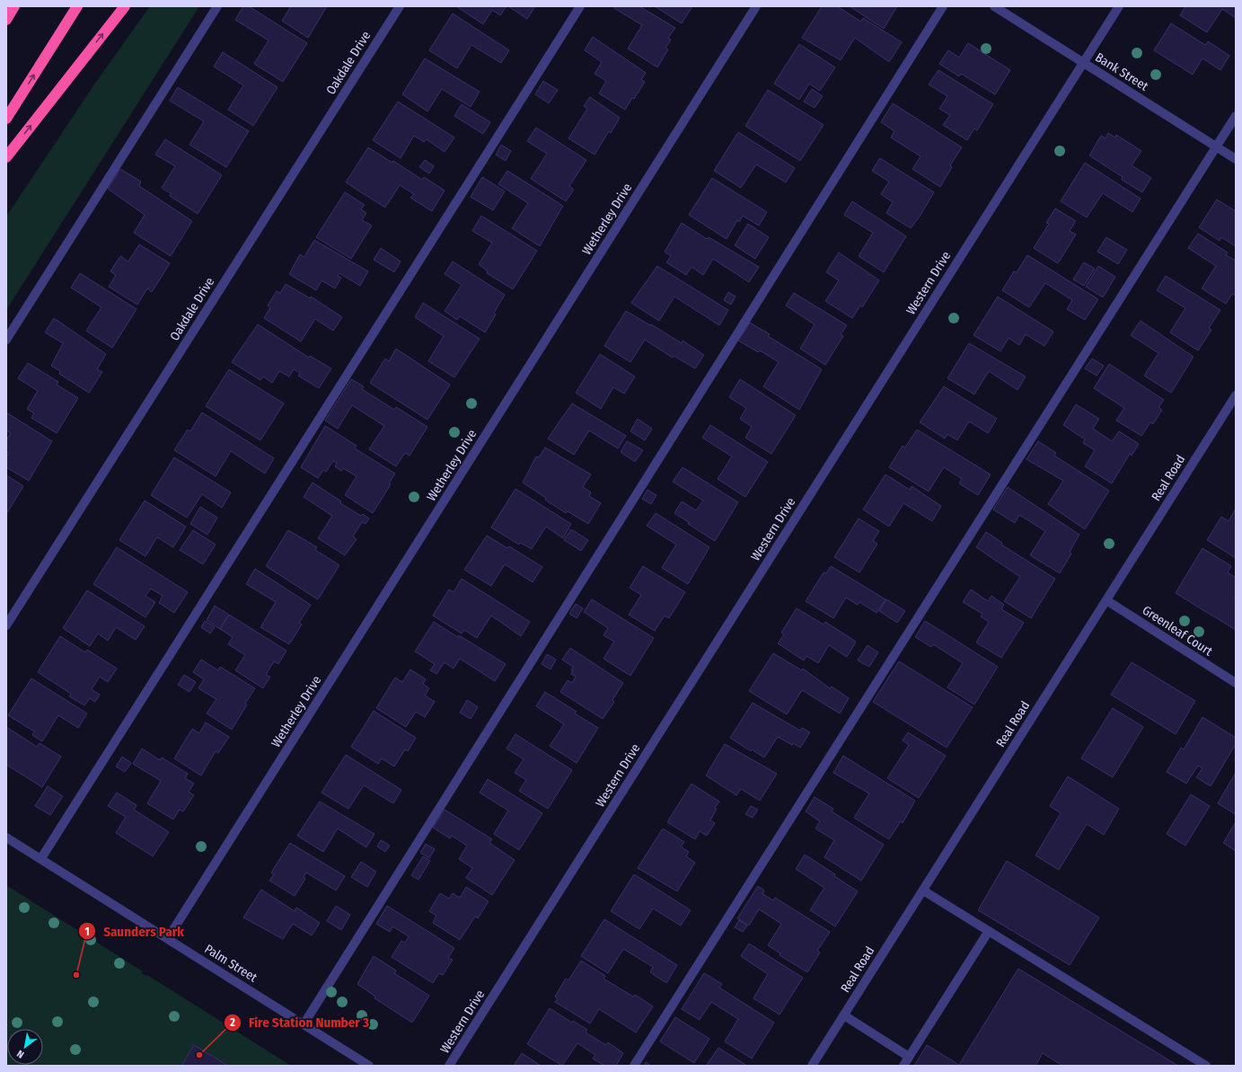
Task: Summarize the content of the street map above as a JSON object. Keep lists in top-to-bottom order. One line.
{"streets":{"street":["Oakdale Drive","Bank Street","Wetherley Drive","Western Drive","Real Road","Greenleaf Court","Palm Street"]},"crossings":[["Bank Street","Western Drive"],["Wetherley Drive","Palm Street"],["Real Road","Greenleaf Court"]],"places":["Saunders Park","Fire Station Number 3"],"north":"bottom left"}
